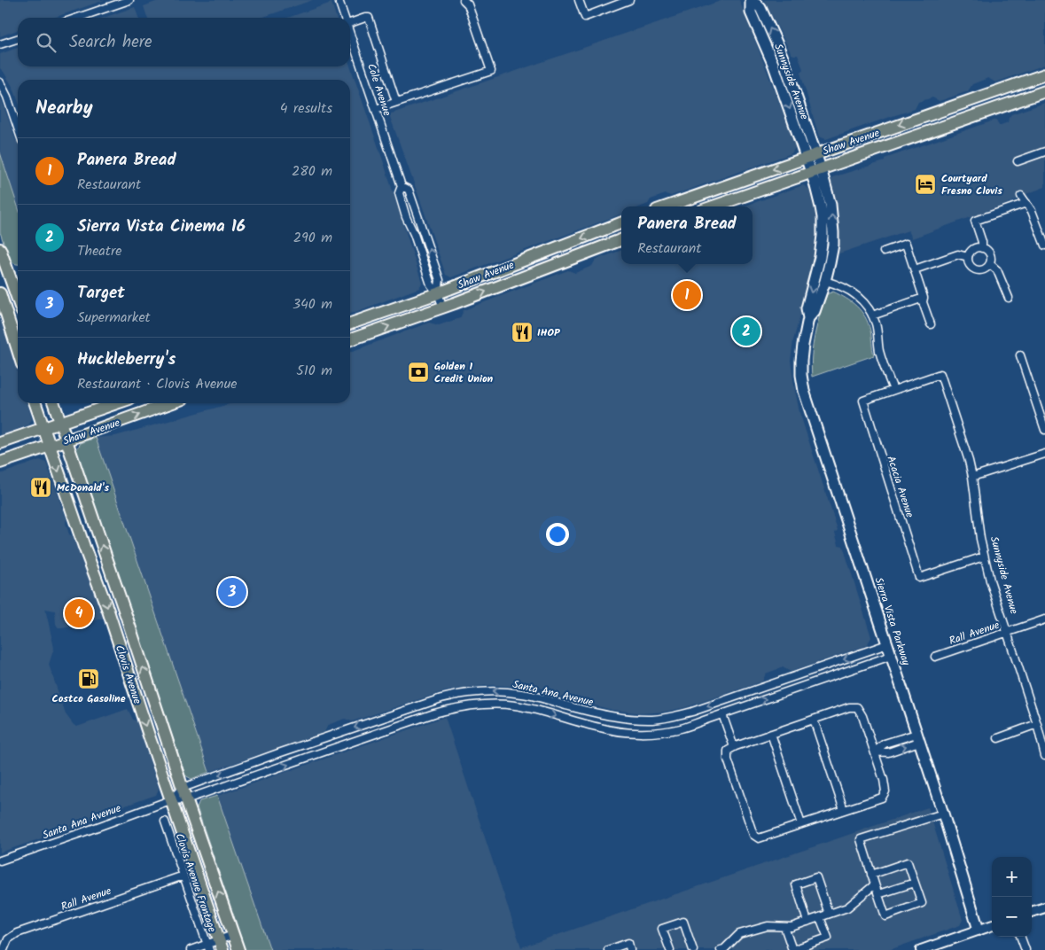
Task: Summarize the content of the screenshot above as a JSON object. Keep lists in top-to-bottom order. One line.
{"streets":{"main road":["Sunnyside Avenue","Shaw Avenue","Sierra Vista Parkway","Clovis Avenue"],"street":["Cole Avenue","Acacia Avenue","Rall Avenue","Santa Ana Avenue","Clovis Avenue Frontage"]},"crossings":[["Sunnyside Avenue","Shaw Avenue"],["Sunnyside Avenue","Acacia Avenue"],["Sunnyside Avenue","Sierra Vista Parkway"],["Sunnyside Avenue","Rall Avenue"],["Cole Avenue","Shaw Avenue"],["Shaw Avenue","Sierra Vista Parkway"],["Shaw Avenue","Clovis Avenue"],["Sierra Vista Parkway","Santa Ana Avenue"],["Rall Avenue","Clovis Avenue Frontage"],["Clovis Avenue","Santa Ana Avenue"]],"places":{"hotel":["Courtyard Fresno Clovis"],"restaurant":["IHOP","McDonald's"],"bank":["Golden 1 Credit Union"],"fuel station":["Costco Gasoline"]},"page":{"search":"Search here","heading":["Nearby","4 results"],"list":[{"mark":"1","name":"Panera Bread","note":"Restaurant","value":"280 m"},{"mark":"2","name":"Sierra Vista Cinema 16","note":"Theatre","value":"290 m"},{"mark":"3","name":"Target","note":"Supermarket","value":"340 m"},{"mark":"4","name":"Huckleberry's","note":"Restaurant · Clovis Avenue","value":"510 m"}],"popup":["Panera Bread","Restaurant"],"pins":["1","2","3","4"],"map_buttons":["+","−"]}}
